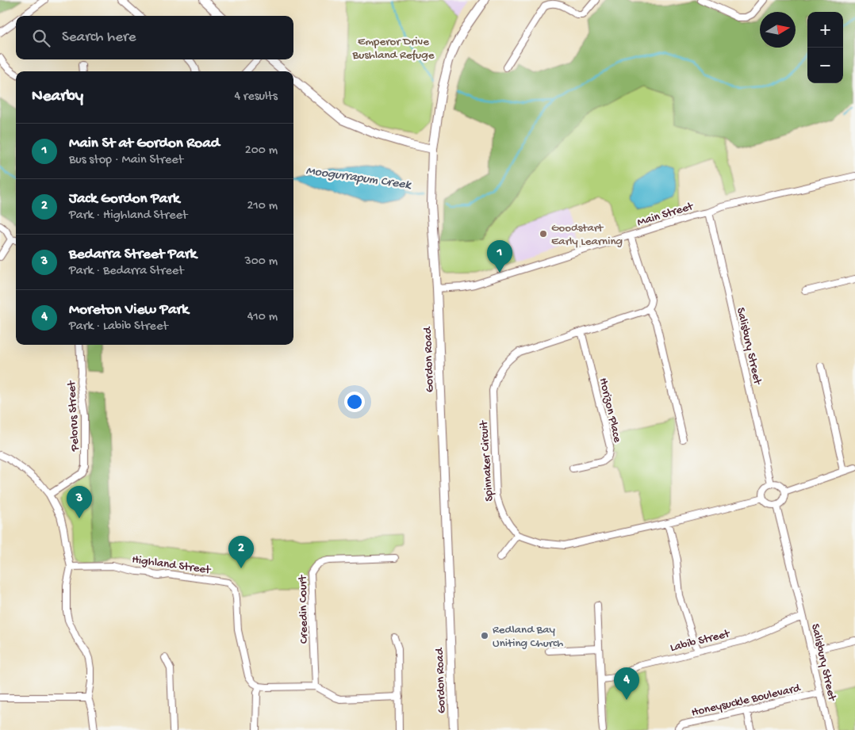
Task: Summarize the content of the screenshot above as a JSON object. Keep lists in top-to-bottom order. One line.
{"streets":{"street":["Main Street","Salisbury Street","Gordon Road","Horizon Place","Pelorus Street","Spinnaker Circuit","Highland Street","Creedin Court","Labib Street","Honeysuckle Boulevard"]},"crossings":[["Main Street","Salisbury Street"],["Main Street","Gordon Road"],["Salisbury Street","Labib Street"],["Salisbury Street","Honeysuckle Boulevard"],["Horizon Place","Spinnaker Circuit"]],"water":["Moogurrapum Creek"],"parks":["Emperor Drive Bushland Refuge"],"places":["Goodstart Early Learning","Redland Bay Uniting Church"],"north":"right","page":{"map_buttons":["+","−"],"search":"Search here","heading":["Nearby","4 results"],"list":[{"mark":"1","name":"Main St at Gordon Road","note":"Bus stop · Main Street","value":"200 m"},{"mark":"2","name":"Jack Gordon Park","note":"Park · Highland Street","value":"210 m"},{"mark":"3","name":"Bedarra Street Park","note":"Park · Bedarra Street","value":"300 m"},{"mark":"4","name":"Moreton View Park","note":"Park · Labib Street","value":"410 m"}],"pins":["1","3","2","4"]}}
